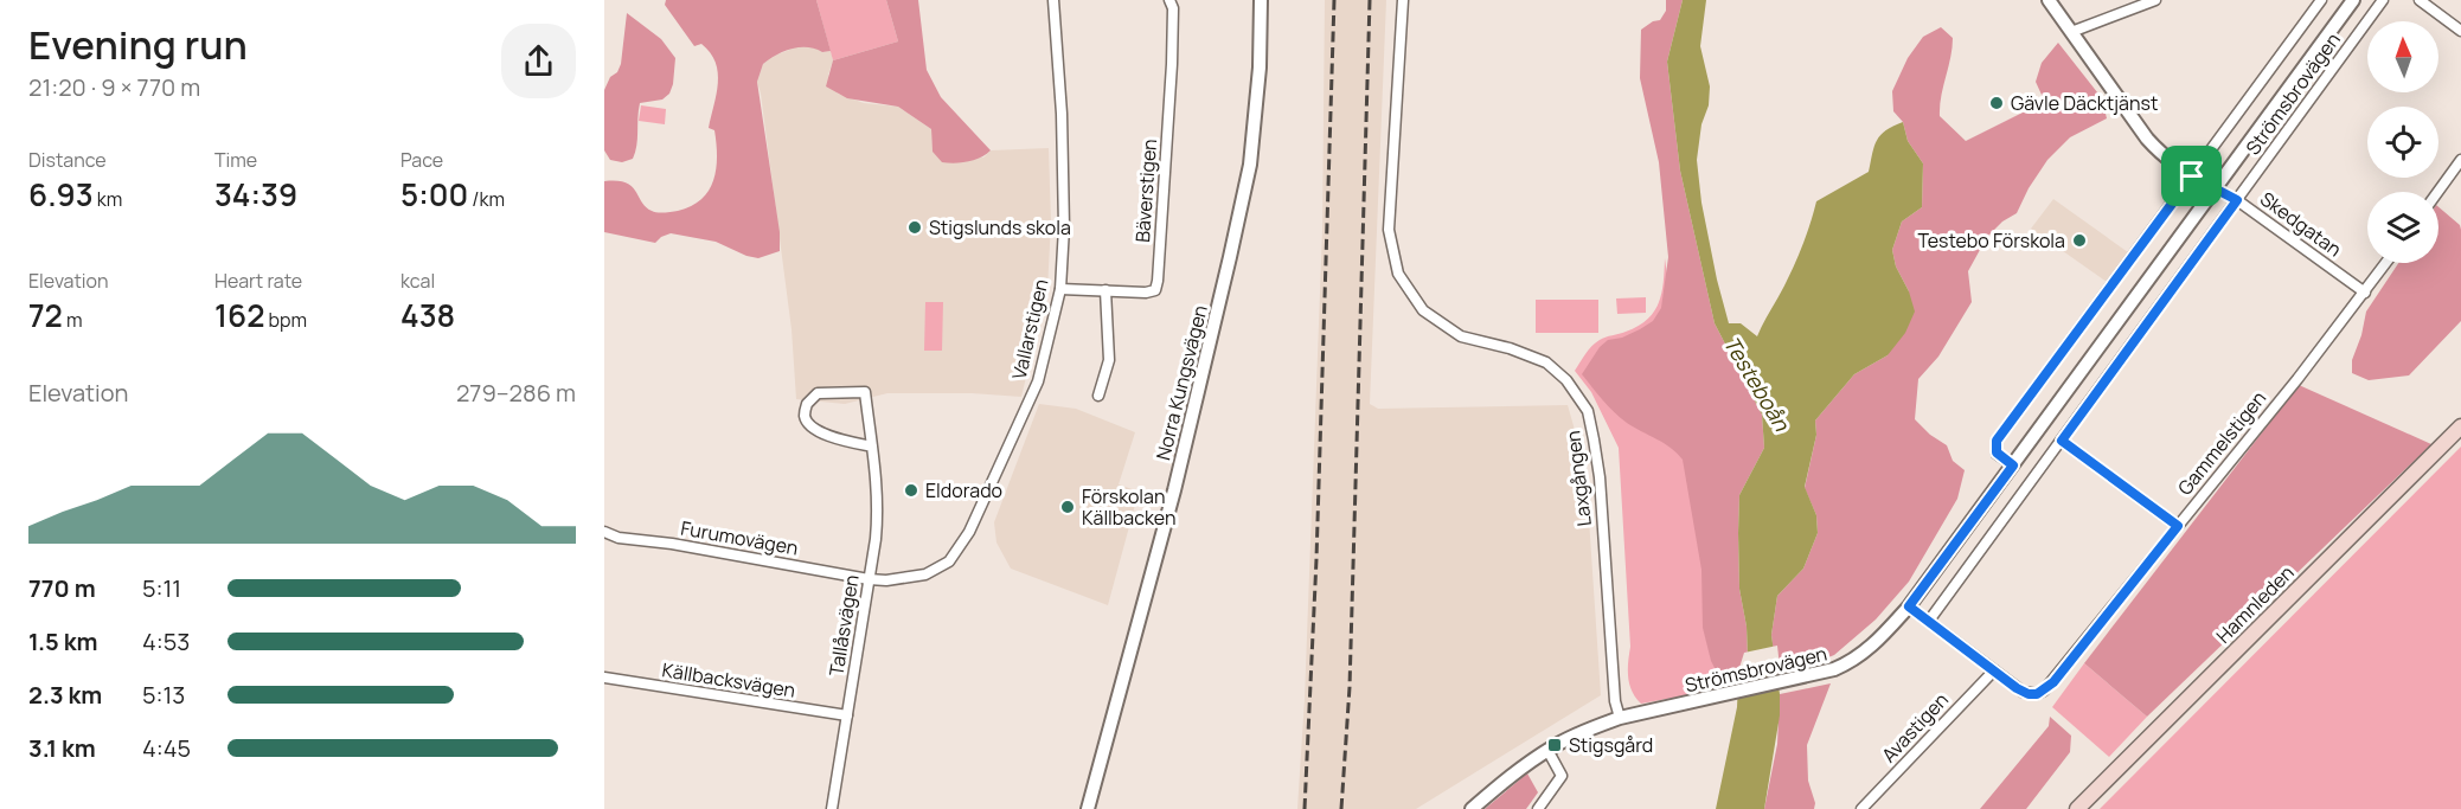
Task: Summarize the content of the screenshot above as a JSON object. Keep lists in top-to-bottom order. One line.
{"streets":{"main road":["Hamnleden"],"street":["Strömsbrovägen","Bäverstigen","Skedgatan","Vallarstigen","Norra Kungsvägen","Gammelstigen","Laxgången","Furumovägen","Tallåsvägen","Källbacksvägen","Avastigen"]},"crossings":[["Strömsbrovägen","Skedgatan"],["Strömsbrovägen","Laxgången"],["Bäverstigen","Vallarstigen"],["Skedgatan","Gammelstigen"],["Vallarstigen","Furumovägen"],["Vallarstigen","Tallåsvägen"],["Gammelstigen","Avastigen"],["Furumovägen","Tallåsvägen"],["Tallåsvägen","Källbacksvägen"]],"water":["Testeboån"],"places":{"other":["Gävle Däcktjänst","Stigslunds skola","Testebo Förskola","Eldorado","Förskolan Källbacken"],"transit":["Stigsgård"]},"north":"top","page":{"heading":["Evening run","21:20 · 9 × 770 m"],"stats":[["Distance","6.93 km"],["Time","34:39"],["Pace","5:00 /km"],["Elevation","72 m"],["Heart rate","162 bpm"],["kcal","438"]],"chart":["Elevation","279–286 m"],"list":[{"name":"770 m","note":"5:11"},{"name":"1.5 km","note":"4:53"},{"name":"2.3 km","note":"5:13"},{"name":"3.1 km","note":"4:45"}]}}
